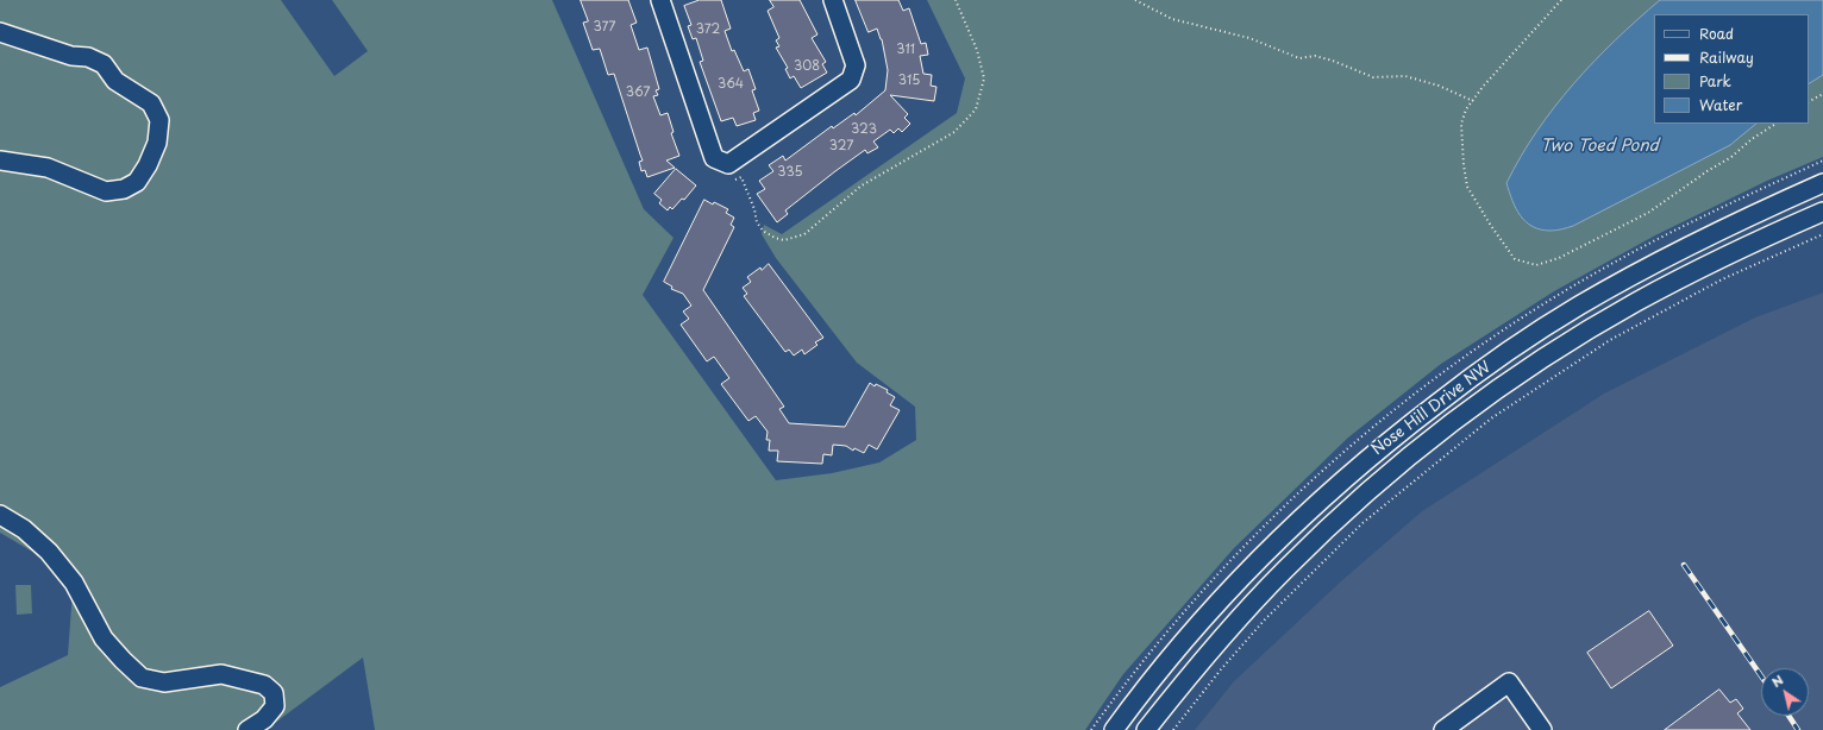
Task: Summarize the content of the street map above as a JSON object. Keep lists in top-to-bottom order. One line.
{"streets":{"street":["Nose Hill Drive NW"]},"water":["Two Toed Pond"],"house_numbers":["377","372","311","308","315","364","367","323","327","335"],"legend":["Road","Railway","Park","Water"],"north":"top left"}
